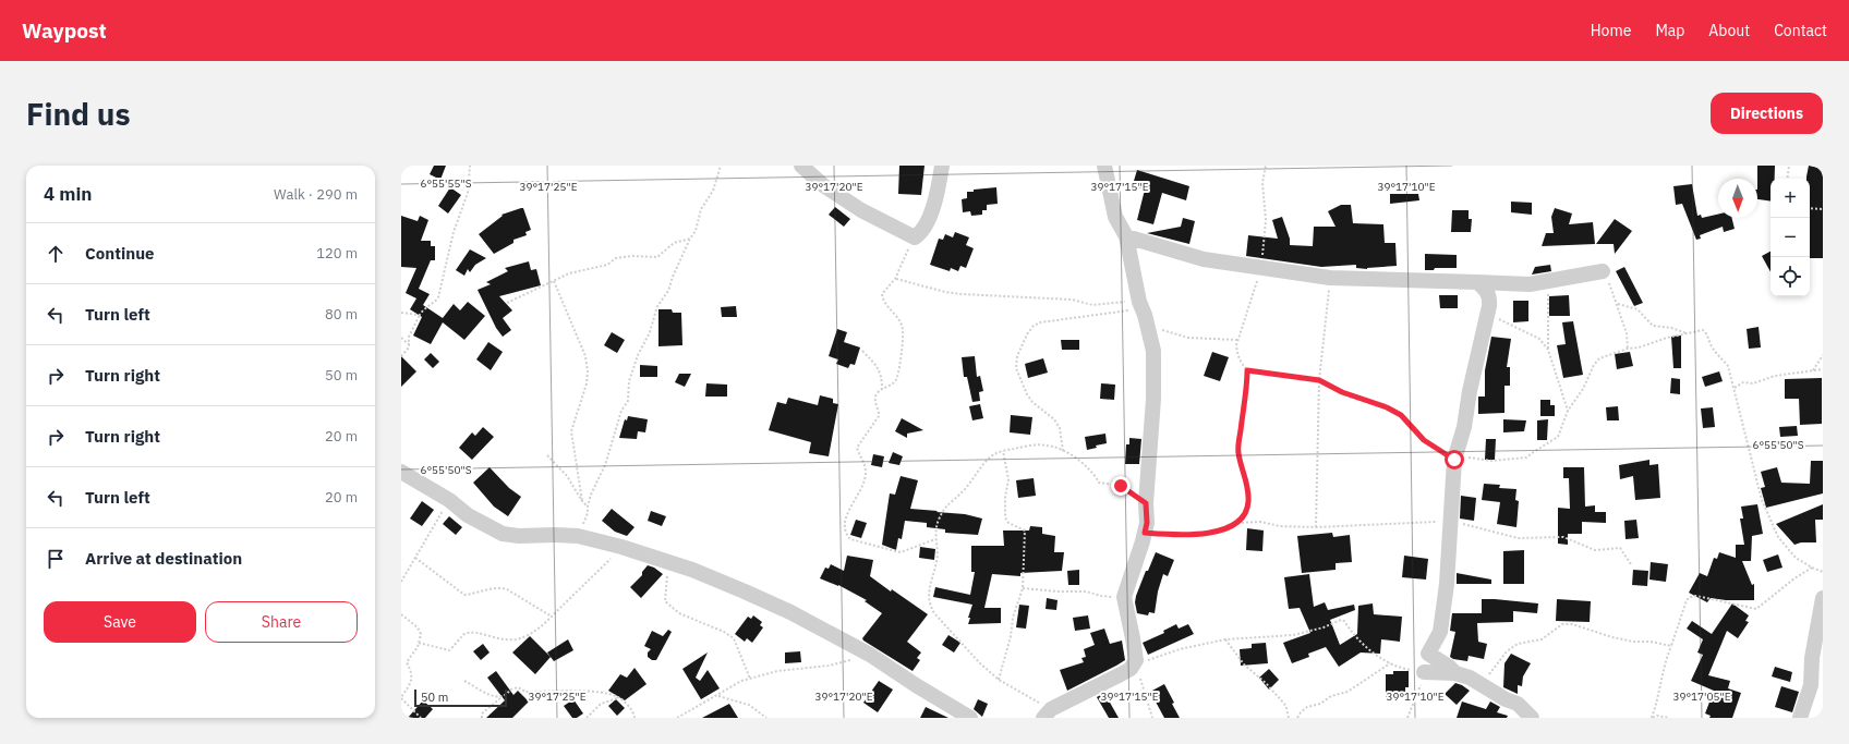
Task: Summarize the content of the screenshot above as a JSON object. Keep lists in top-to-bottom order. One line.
{"scale_bar":"50 m","north":"bottom","page":{"header":"Waypost","nav":["Home","Map","About","Contact"],"buttons":["Directions",["Save","Share"]],"title":"Find us","heading":["4 min","Walk · 290 m"],"map_buttons":["+","−"],"list":[["Continue","120 m"],["Turn left","80 m"],["Turn right","50 m"],["Turn right","20 m"],["Turn left","20 m"],"Arrive at destination"],"scale":"50 m"},"coordinates":["6°55'55\"S","39°17'25\"E","39°17'20\"E","39°17'15\"E","39°17'10\"E","6°55'50\"S","39°17'05\"E"]}
